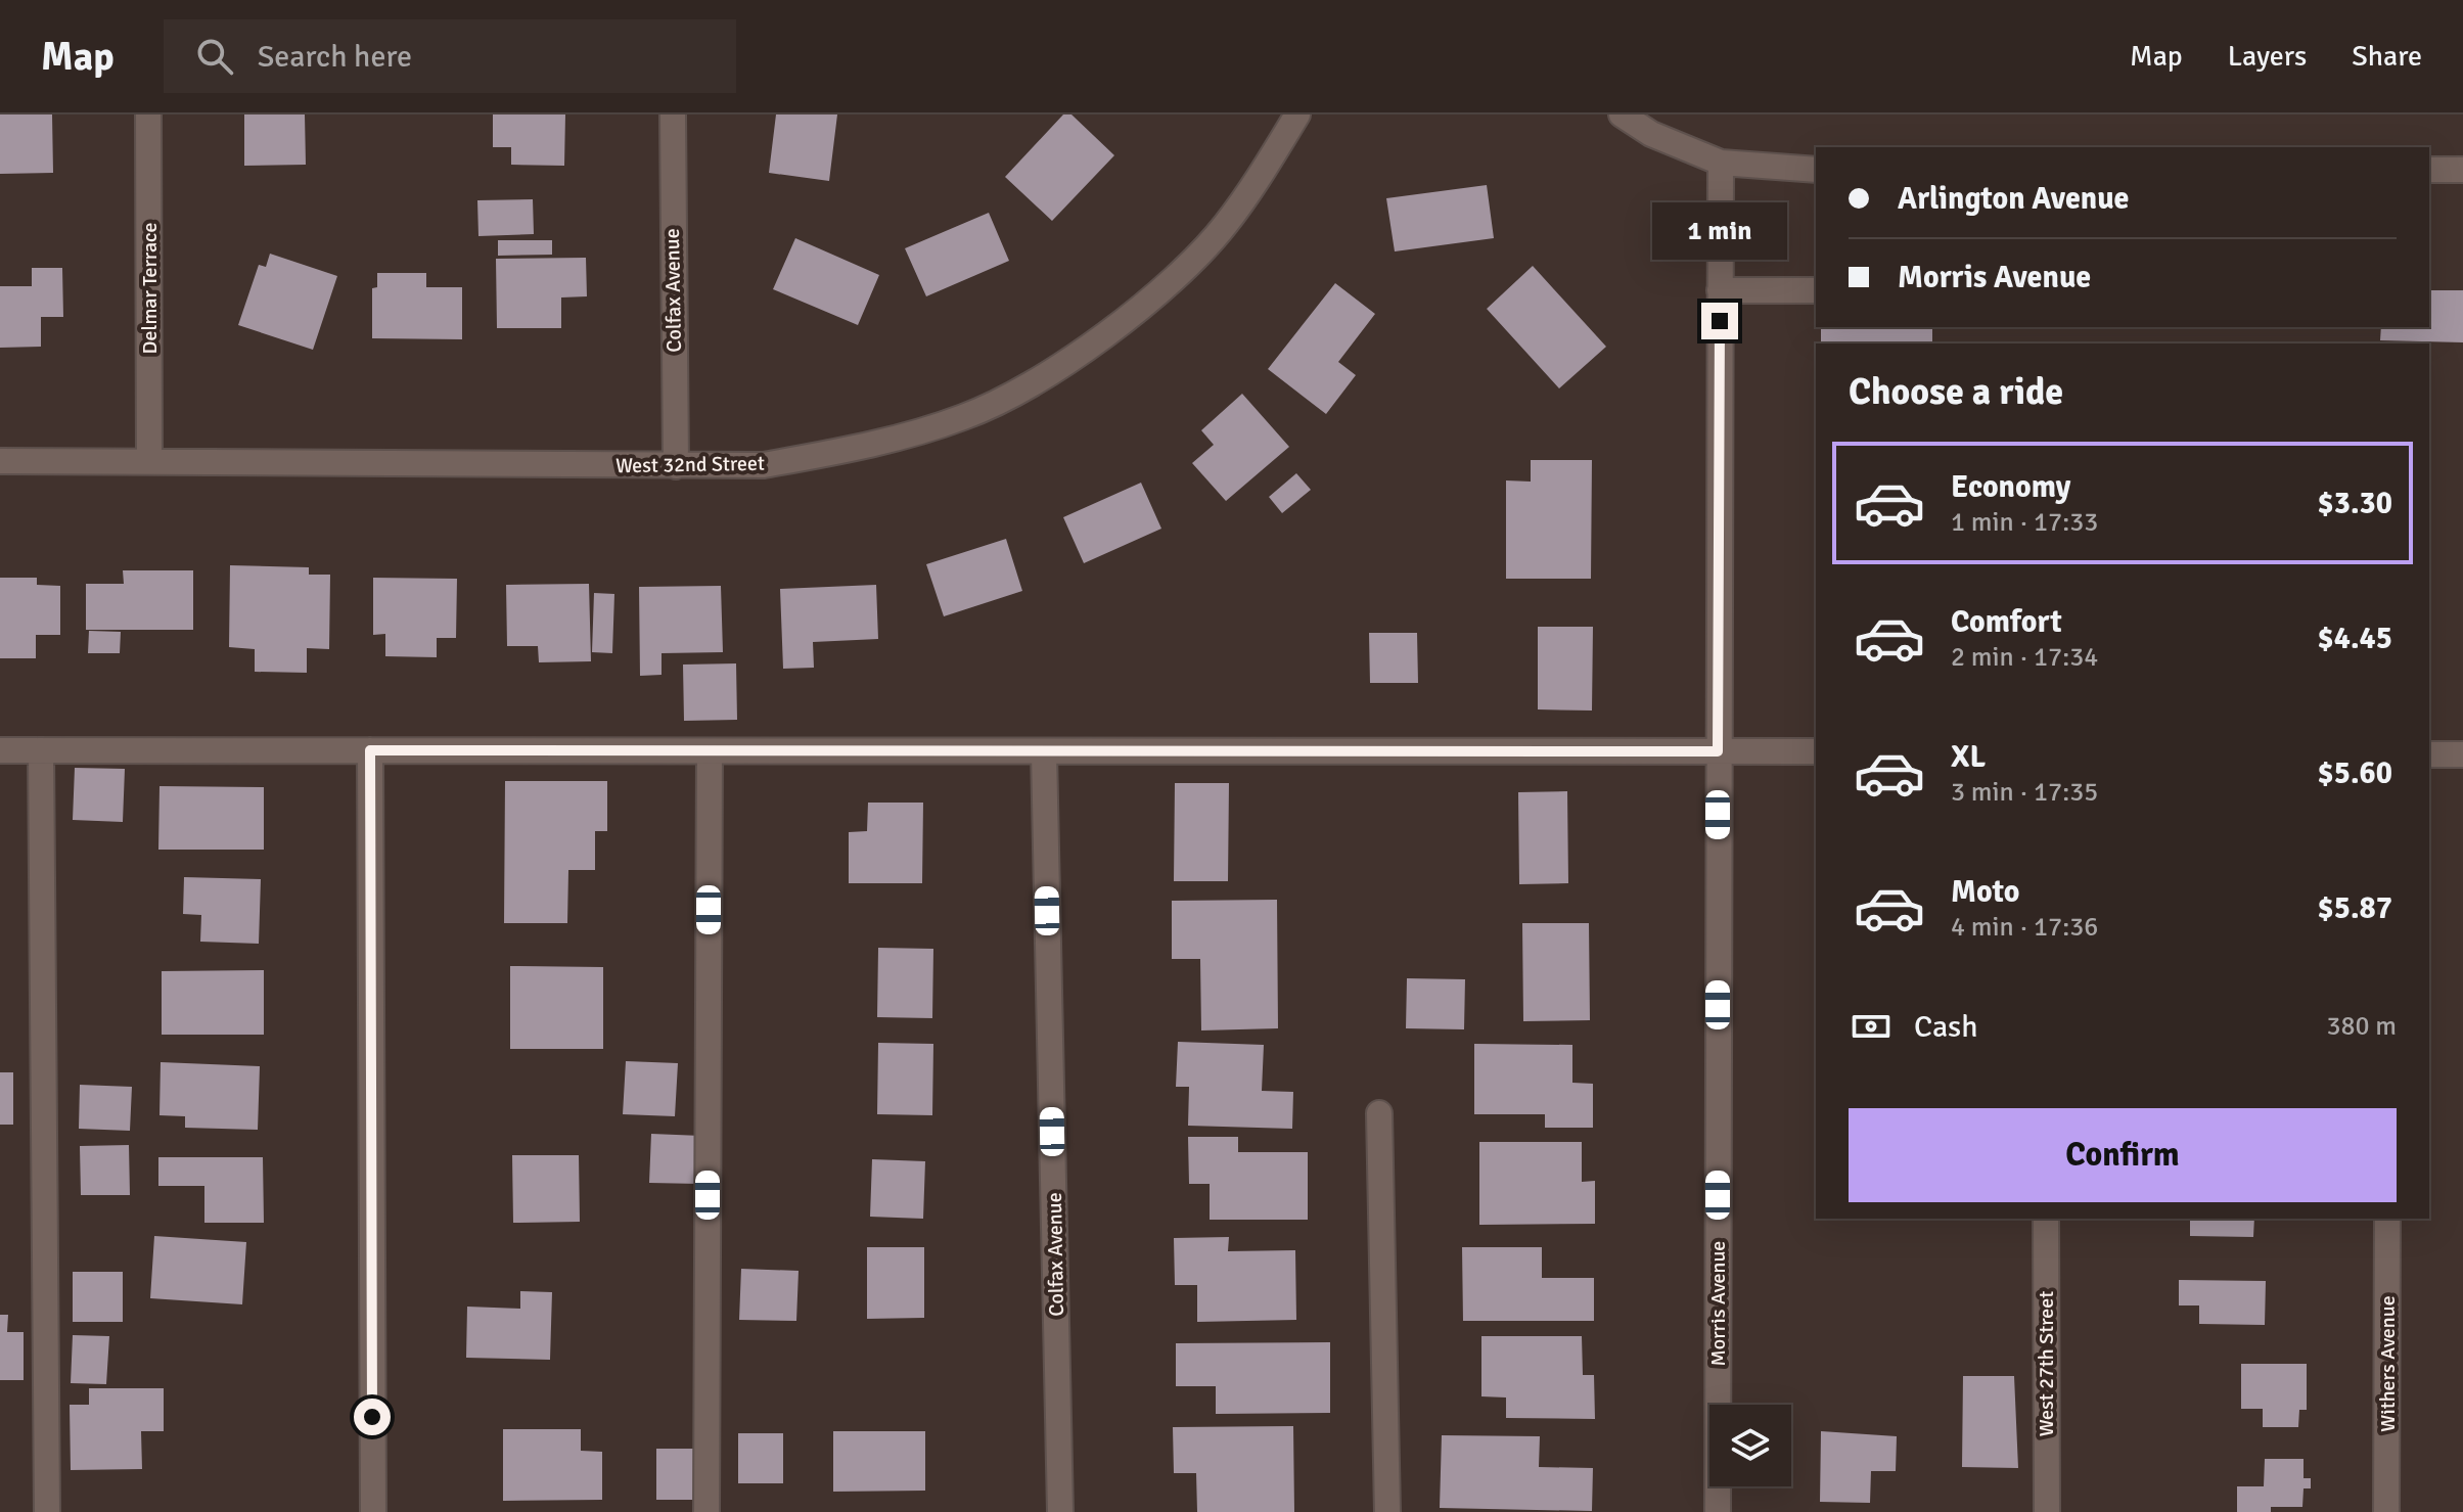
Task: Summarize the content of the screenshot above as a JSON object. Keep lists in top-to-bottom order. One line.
{"streets":{"street":["Delmar Terrace","Colfax Avenue","West 32nd Street","Morris Avenue","West 27th Street","Withers Avenue"]},"crossings":[["Delmar Terrace","West 32nd Street"],["Colfax Avenue","West 32nd Street"]],"page":{"header":"Map","search":"Search here","nav":["Map","Layers","Share"],"banner":["Arlington Avenue","Morris Avenue"],"bubble":"1 min","heading":"Choose a ride","list":[{"name":"Economy","note":"1 min · 17:33","value":"$3.30"},{"name":"Comfort","note":"2 min · 17:34","value":"$4.45"},{"name":"XL","note":"3 min · 17:35","value":"$5.60"},{"name":"Moto","note":"4 min · 17:36","value":"$5.87"}],"pay":["Cash","380 m"],"buttons":"Confirm"}}
